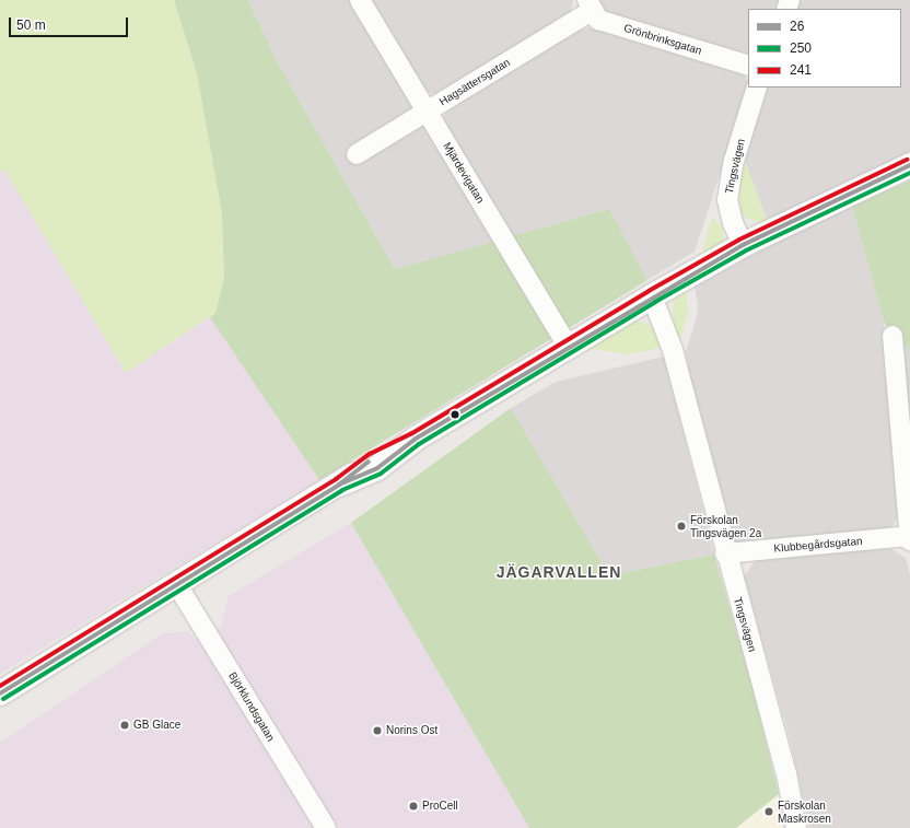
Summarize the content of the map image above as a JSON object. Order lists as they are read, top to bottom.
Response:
{
  "streets": {
    "street": [
      "Grönbrinksgatan",
      "Hagsättersgatan",
      "Tingsvägen",
      "Mjärdevigatan",
      "Klubbegårdsgatan",
      "Björklundsgatan"
    ]
  },
  "crossings": [
    ["Grönbrinksgatan", "Hagsättersgatan"],
    ["Hagsättersgatan", "Mjärdevigatan"],
    ["Tingsvägen", "Klubbegårdsgatan"]
  ],
  "districts": ["JÄGARVALLEN"],
  "places": [
    "Förskolan Tingsvägen 2a",
    "GB Glace",
    "Norins Ost",
    "ProCell",
    "Förskolan Maskrosen"
  ],
  "lines": ["transit line 241", "transit line 26", "transit line 250"],
  "legend": ["26", "250", "241"],
  "scale_bar": "50 m"
}
